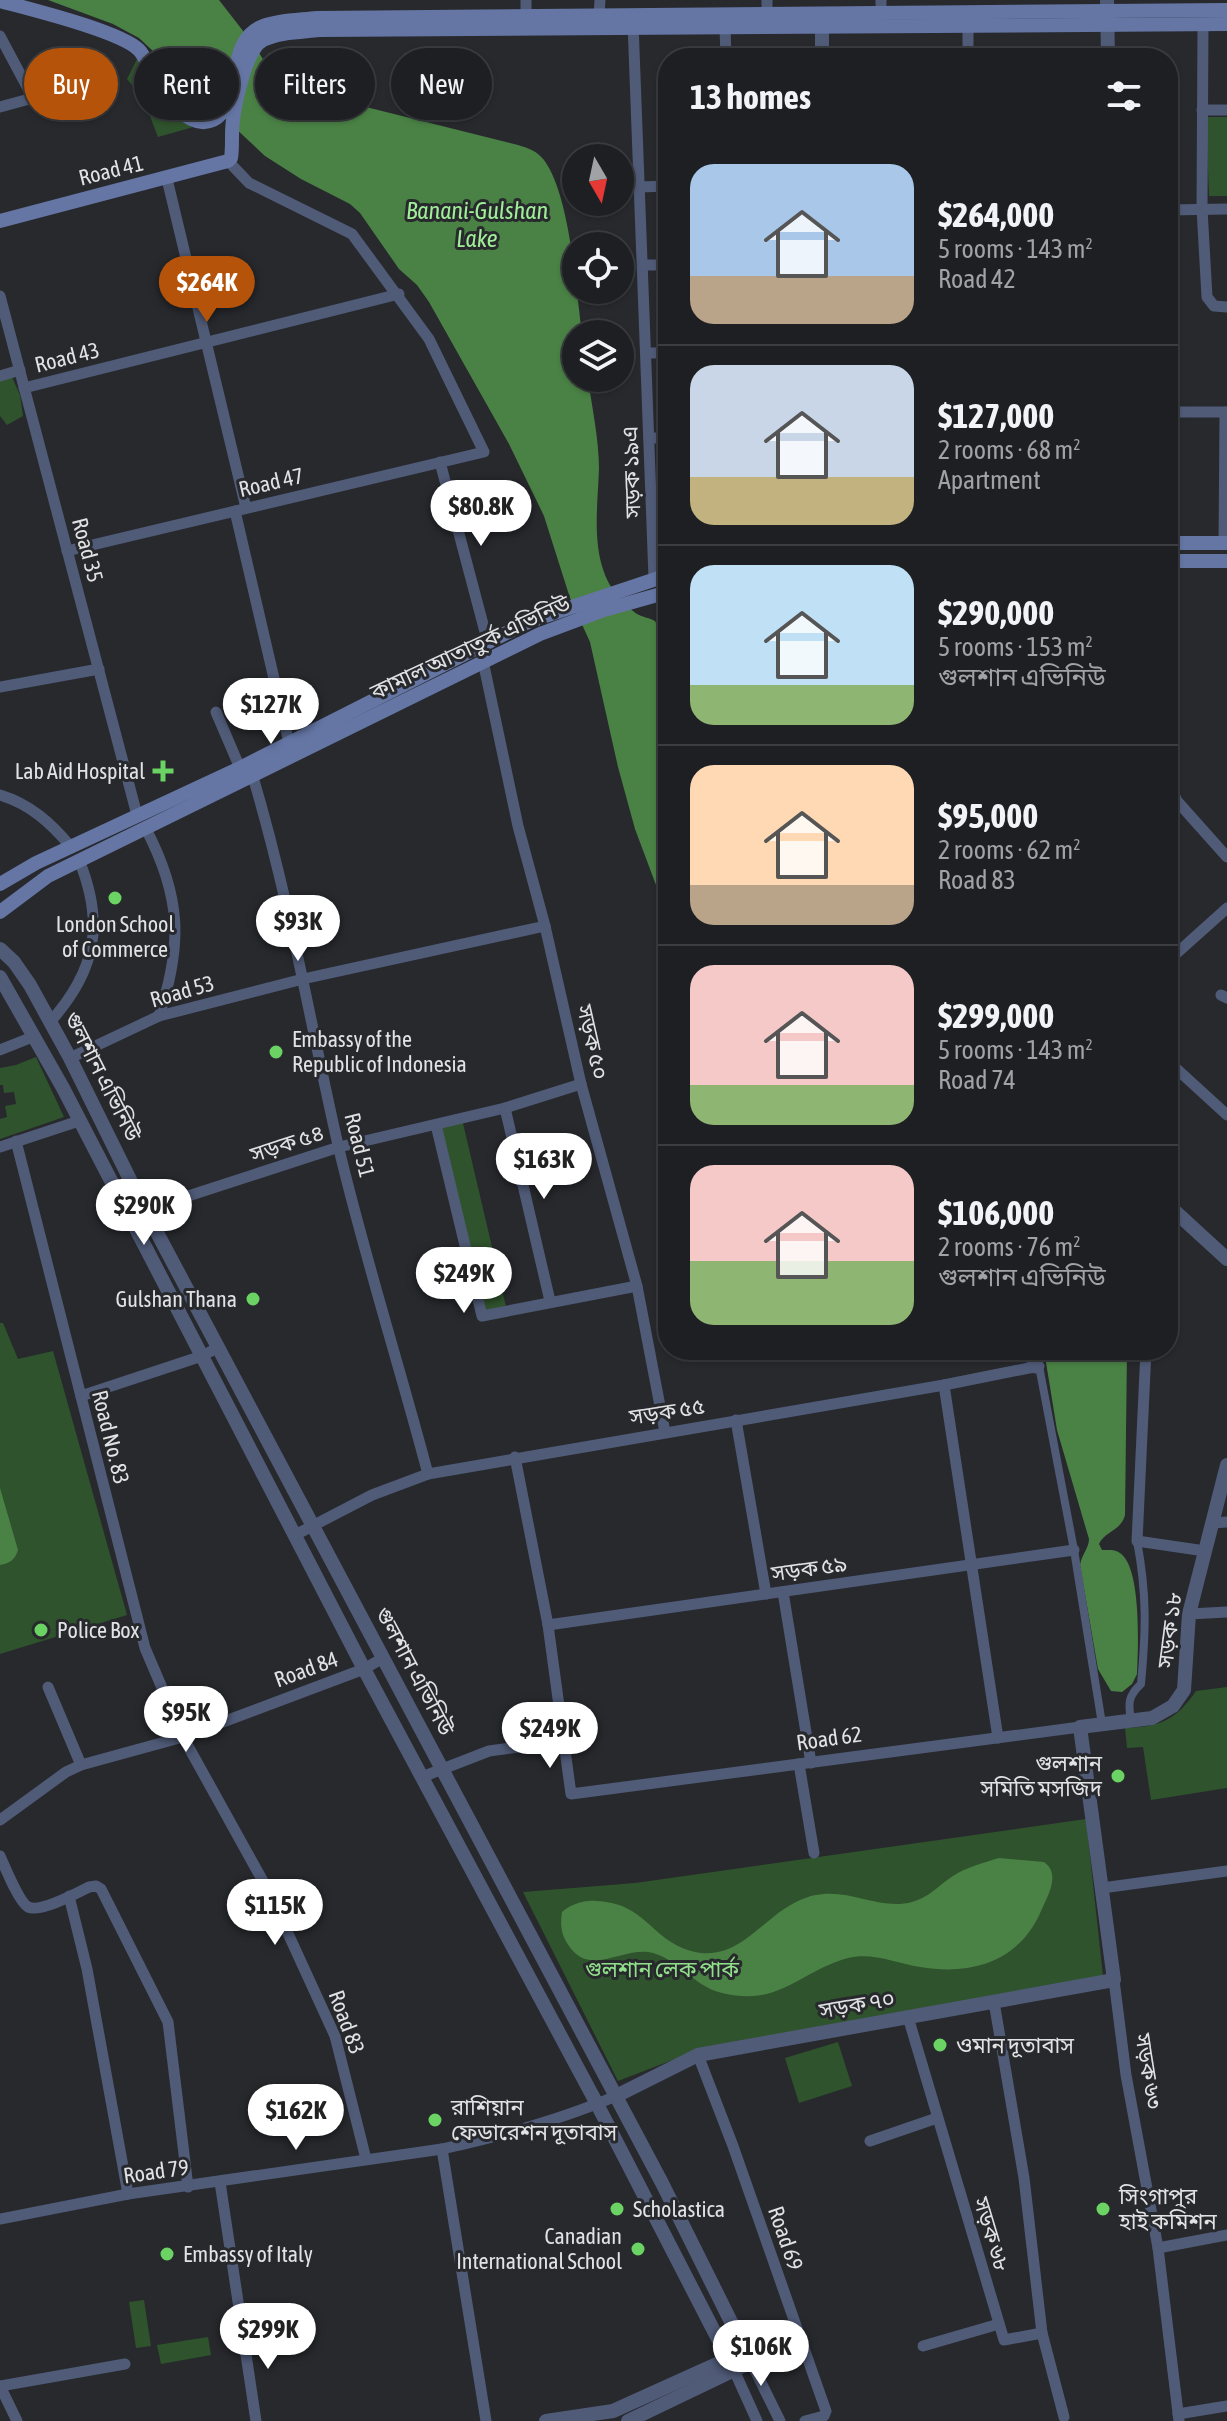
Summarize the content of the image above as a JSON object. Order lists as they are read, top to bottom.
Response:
{
  "streets": {
    "main road": ["Road 41", "কামাল আতাতুর্ক এভিনিউ"],
    "street": [
      "Road 43",
      "সড়ক ১৯এ",
      "Road 47",
      "Road 35",
      "Road 53",
      "সড়ক ৫০",
      "গুলশান এভিনিউ",
      "সড়ক ৫৪",
      "Road 51",
      "সড়ক ৫৫",
      "Road No. 83",
      "সড়ক ৫৯",
      "সড়ক ১৮",
      "Road 84",
      "Road 62",
      "সড়ক ৭০",
      "Road 83",
      "সড়ক ৬৩",
      "Road 79",
      "সড়ক ৬৮",
      "Road 69"
    ]
  },
  "crossings": [
    ["Road 43", "Road 47"],
    ["Road 43", "Road 35"],
    ["Road 47", "Road 35"],
    ["Road 47", "সড়ক ৫০"],
    ["Road 35", "কামাল আতাতুর্ক এভিনিউ"],
    ["কামাল আতাতুর্ক এভিনিউ", "সড়ক ৫০"],
    ["কামাল আতাতুর্ক এভিনিউ", "Road 51"],
    ["Road 53", "সড়ক ৫০"],
    ["Road 53", "গুলশান এভিনিউ"],
    ["Road 53", "Road 51"],
    ["সড়ক ৫০", "সড়ক ৫৪"],
    ["সড়ক ৫০", "সড়ক ৫৫"],
    ["গুলশান এভিনিউ", "সড়ক ৫৪"],
    ["গুলশান এভিনিউ", "সড়ক ৫৫"],
    ["গুলশান এভিনিউ", "Road 84"],
    ["গুলশান এভিনিউ", "সড়ক ৭০"],
    ["গুলশান এভিনিউ", "Road 79"],
    ["সড়ক ৫৪", "Road 51"],
    ["Road 51", "সড়ক ৫৫"],
    ["Road No. 83", "Road 84"],
    ["Road No. 83", "Road 83"],
    ["সড়ক ১৮", "Road 62"],
    ["সড়ক ১৮", "সড়ক ৬৩"],
    ["Road 84", "Road 83"],
    ["Road 62", "সড়ক ৬৩"],
    ["সড়ক ৭০", "সড়ক ৬৩"],
    ["সড়ক ৭০", "Road 79"],
    ["সড়ক ৭০", "সড়ক ৬৮"],
    ["সড়ক ৭০", "Road 69"],
    ["Road 83", "Road 79"]
  ],
  "water": ["Banani-Gulshan Lake"],
  "parks": ["গুলশান লেক পার্ক"],
  "places": {
    "health": ["Lab Aid Hospital"],
    "other": [
      "London School of Commerce",
      "Embassy of the Republic of Indonesia",
      "Gulshan Thana",
      "Police Box",
      "গুলশান সমিতি মসজিদ",
      "ওমান দূতাবাস",
      "রাশিয়ান ফেডারেশন দূতাবাস",
      "Scholastica",
      "সিংগাপুর হাই কমিশন",
      "Canadian International School",
      "Embassy of Italy"
    ]
  },
  "north": "bottom",
  "page": {
    "chip": [
      "Buy",
      "Rent",
      "Filters",
      "New"
    ],
    "heading": "13 homes",
    "list": [
      {
        "name": "$264,000",
        "note": "5 rooms · 143 m² · Road 42"
      },
      {
        "name": "$127,000",
        "note": "2 rooms · 68 m² · Apartment"
      },
      {
        "name": "$290,000",
        "note": "5 rooms · 153 m² · গুলশান এভিনিউ"
      },
      {
        "name": "$95,000",
        "note": "2 rooms · 62 m² · Road 83"
      },
      {
        "name": "$299,000",
        "note": "5 rooms · 143 m² · Road 74"
      },
      {
        "name": "$106,000",
        "note": "2 rooms · 76 m² · গুলশান এভিনিউ"
      }
    ],
    "price": [
      "$264K",
      "$80.8K",
      "$127K",
      "$93K",
      "$163K",
      "$290K",
      "$249K",
      "$95K",
      "$249K",
      "$115K",
      "$162K",
      "$299K",
      "$106K"
    ]
  }
}
